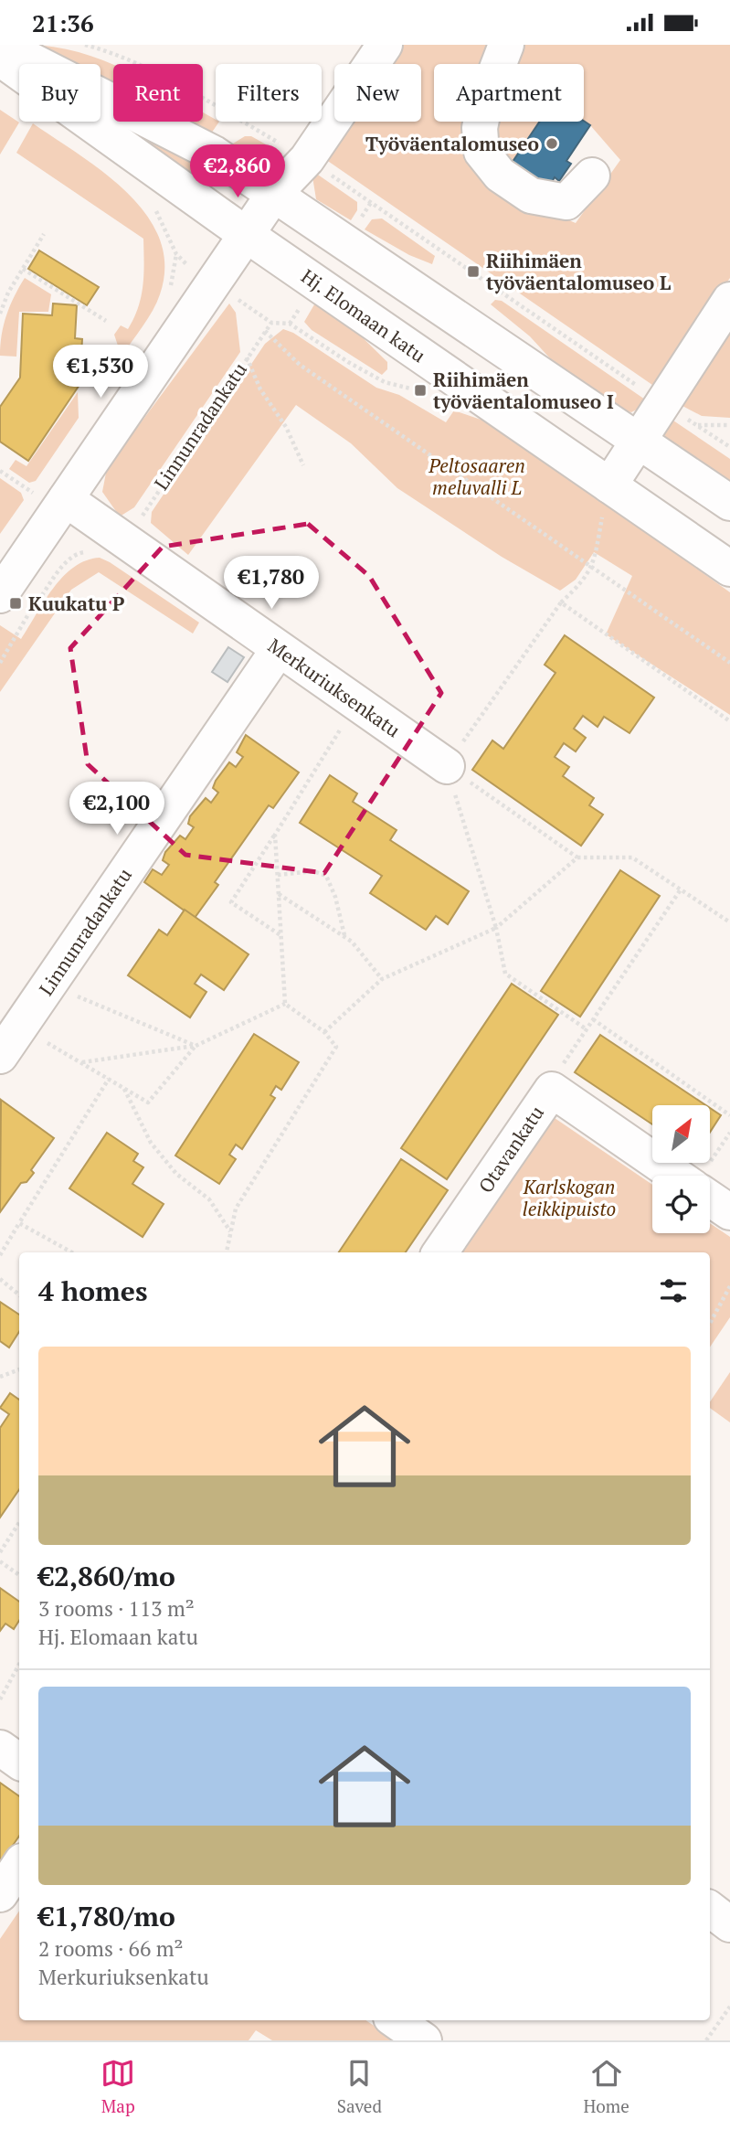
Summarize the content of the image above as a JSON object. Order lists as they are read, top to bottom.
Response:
{
  "streets": {
    "street": [
      "Hj. Elomaan katu",
      "Linnunradankatu",
      "Merkuriuksenkatu",
      "Otavankatu"
    ]
  },
  "crossings": [
    ["Linnunradankatu", "Merkuriuksenkatu"]
  ],
  "parks": ["Peltosaaren meluvalli L", "Karlskogan leikkipuisto"],
  "places": {
    "other": ["Työväentalomuseo"],
    "transit": ["Riihimäen työväentalomuseo L", "Riihimäen työväentalomuseo I", "Kuukatu P"]
  },
  "north": "top right",
  "page": {
    "status": "21:36",
    "chip": [
      "Buy",
      "Rent",
      "Filters",
      "New",
      "Apartment"
    ],
    "price": [
      "€2,860",
      "€1,530",
      "€1,780",
      "€2,100"
    ],
    "heading": "4 homes",
    "list": [
      {
        "name": "€2,860/mo",
        "note": "3 rooms · 113 m² · Hj. Elomaan katu"
      },
      {
        "name": "€1,780/mo",
        "note": "2 rooms · 66 m² · Merkuriuksenkatu"
      }
    ],
    "tabs": ["Map", "Saved", "Home"]
  }
}
